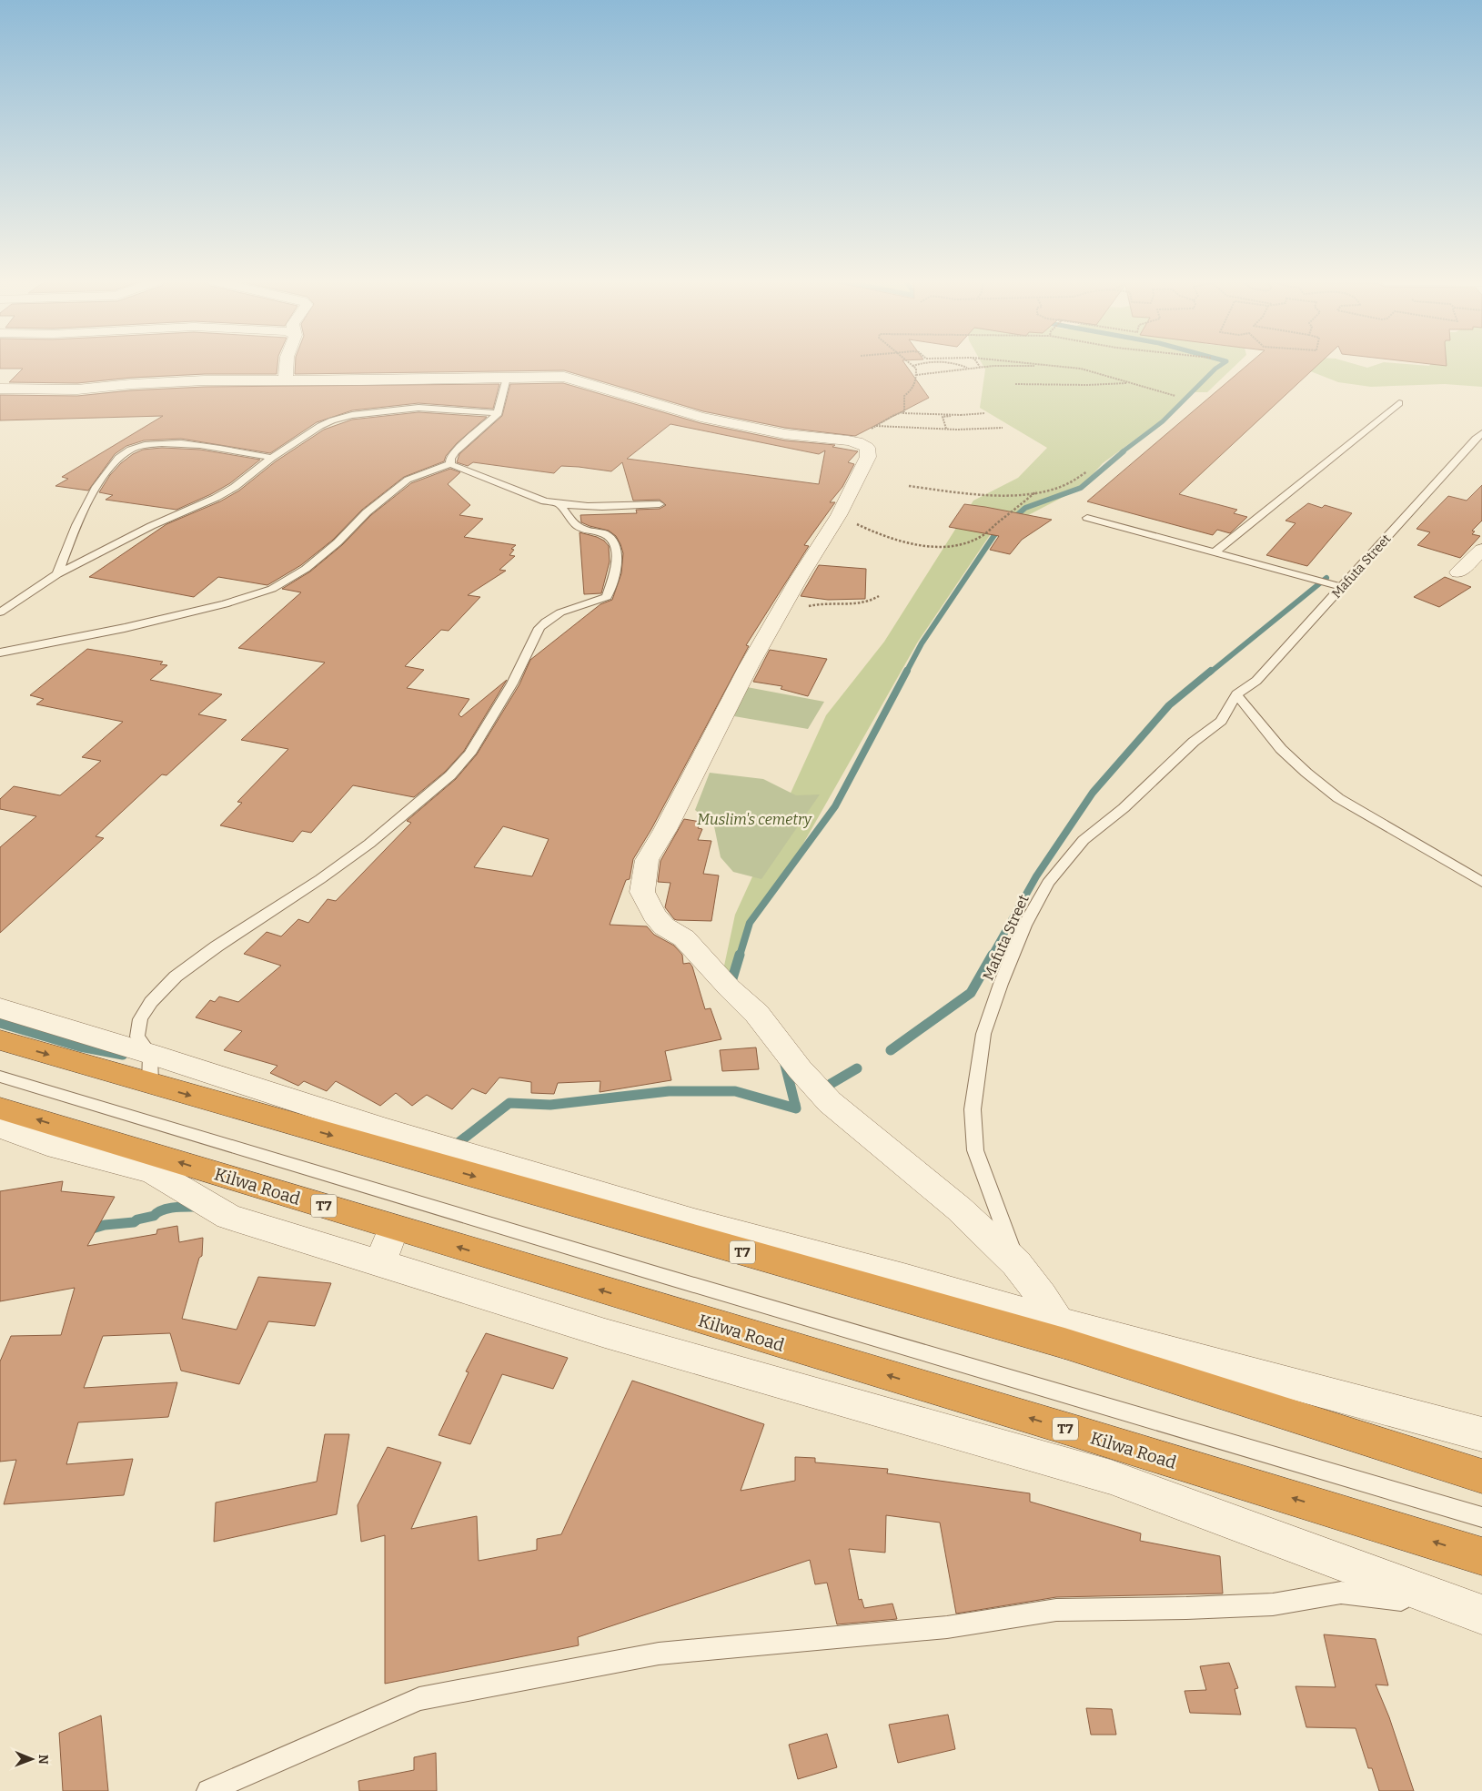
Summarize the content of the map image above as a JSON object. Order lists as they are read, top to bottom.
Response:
{
  "streets": {
    "highway": ["Kilwa Road", "T7"],
    "lane": ["Mafuta Street"]
  },
  "parks": ["Muslim's cemetry"],
  "north": "right"
}
